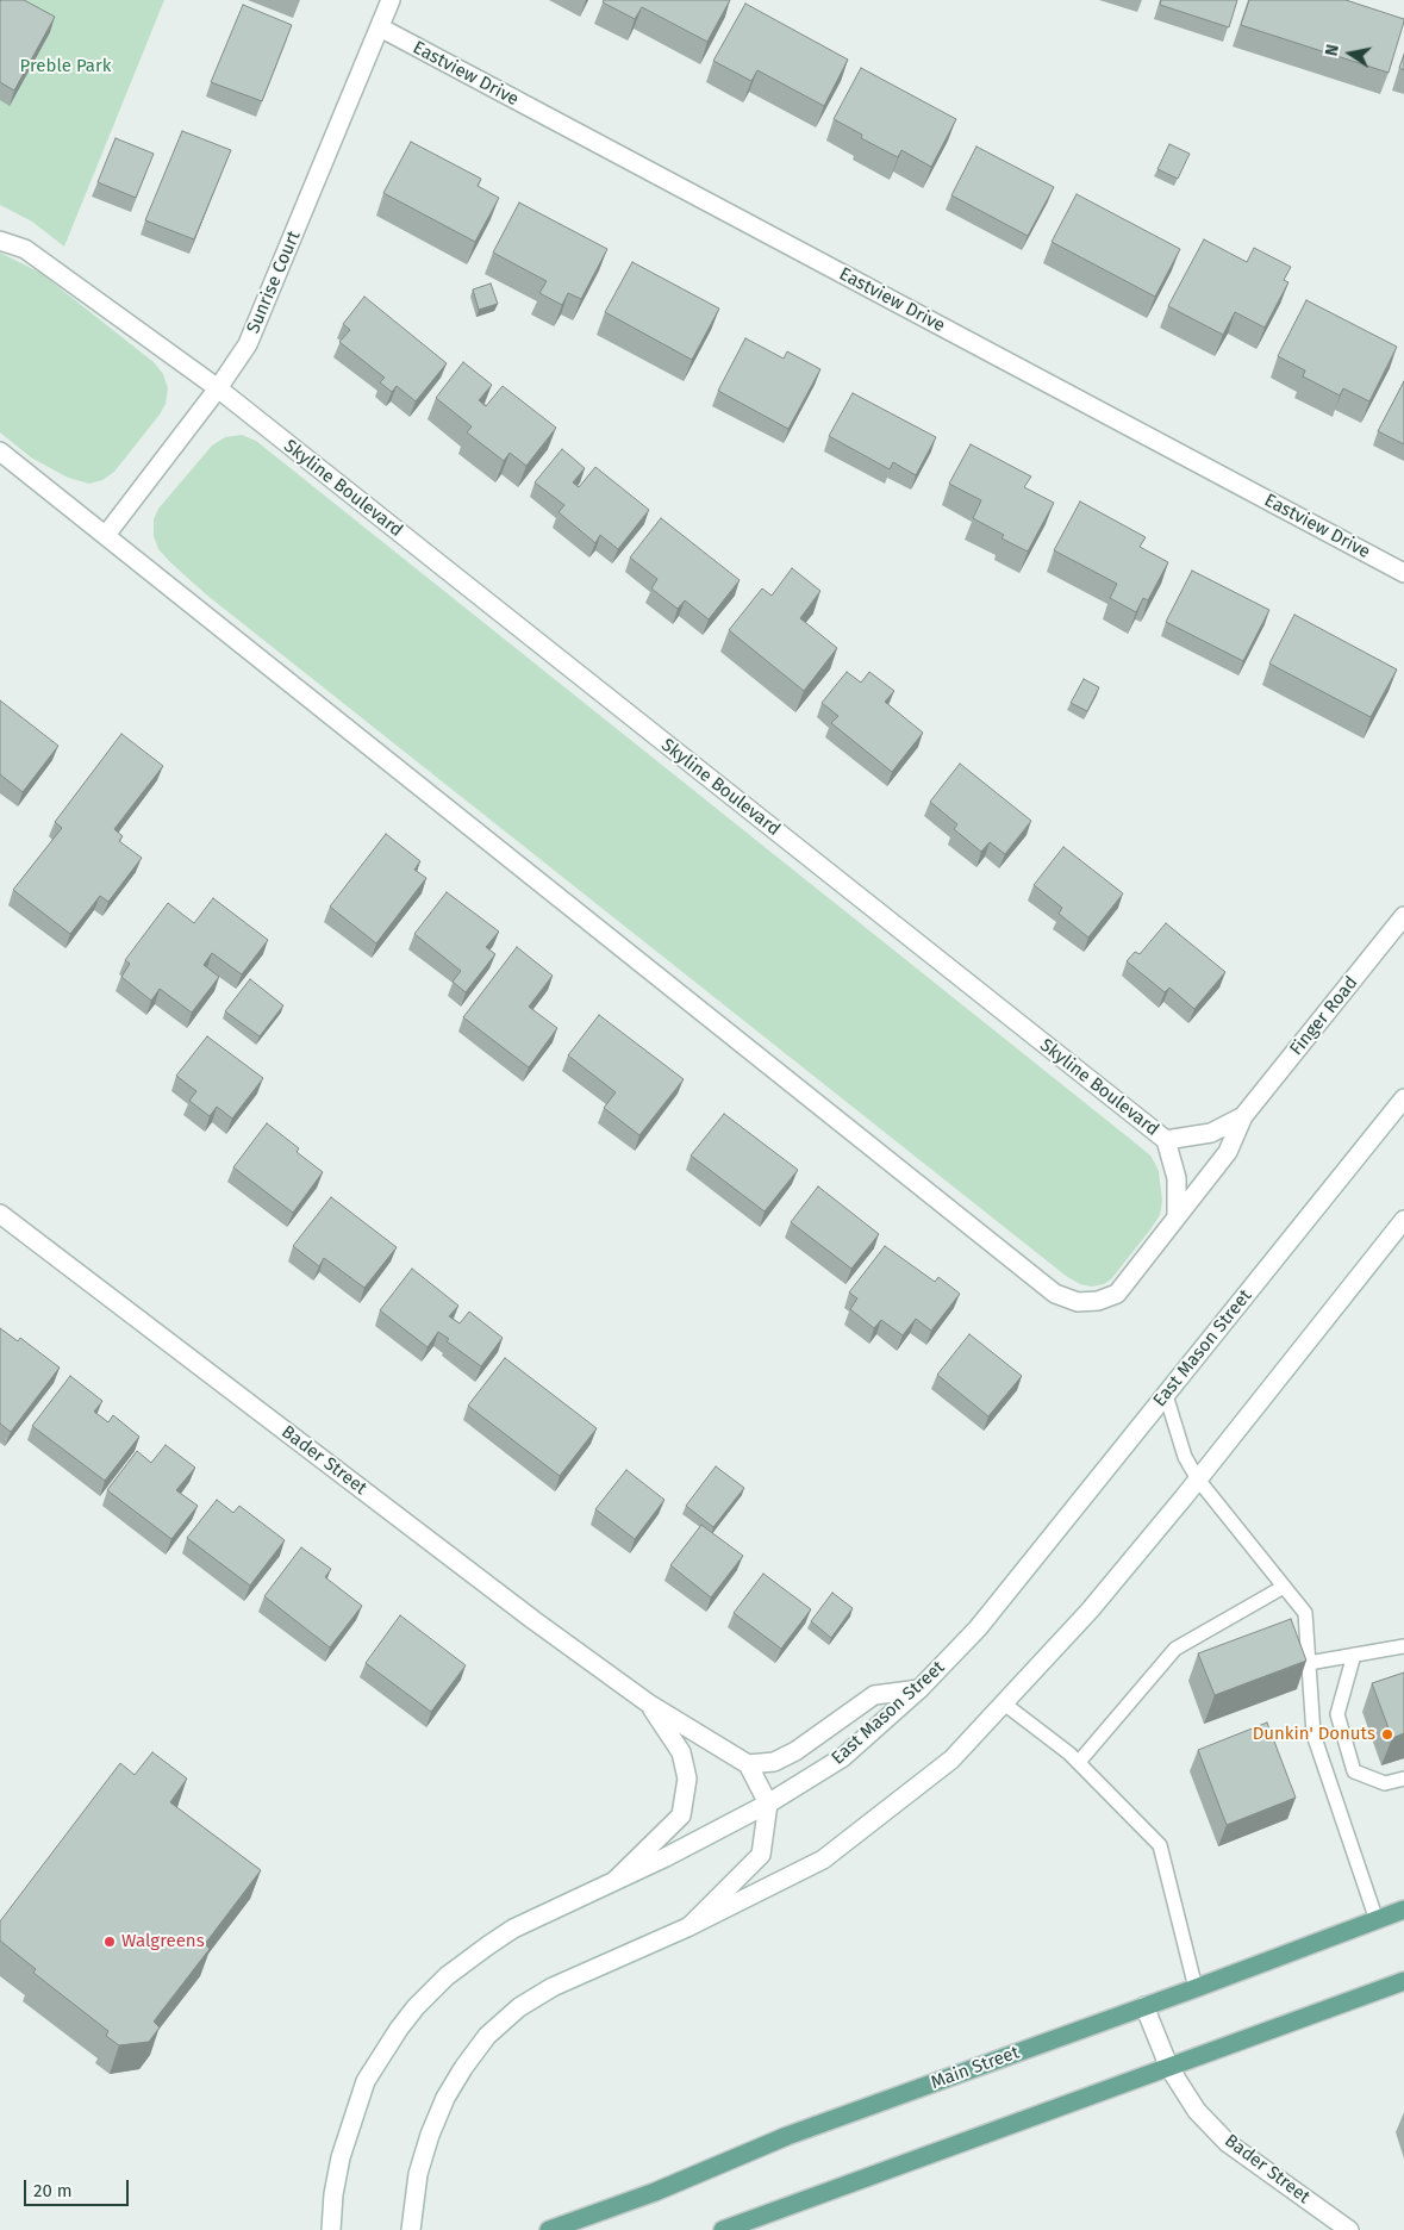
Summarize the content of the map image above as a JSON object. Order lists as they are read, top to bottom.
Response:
{
  "streets": {
    "main road": ["Main Street"],
    "street": [
      "Eastview Drive",
      "Sunrise Court",
      "Skyline Boulevard",
      "Finger Road",
      "East Mason Street",
      "Bader Street"
    ]
  },
  "crossings": [
    ["Eastview Drive", "Sunrise Court"],
    ["Sunrise Court", "Skyline Boulevard"],
    ["East Mason Street", "Bader Street"],
    ["Bader Street", "Main Street"]
  ],
  "parks": ["Preble Park"],
  "places": ["Dunkin' Donuts", "Walgreens"],
  "scale_bar": "20 m",
  "north": "left"
}
